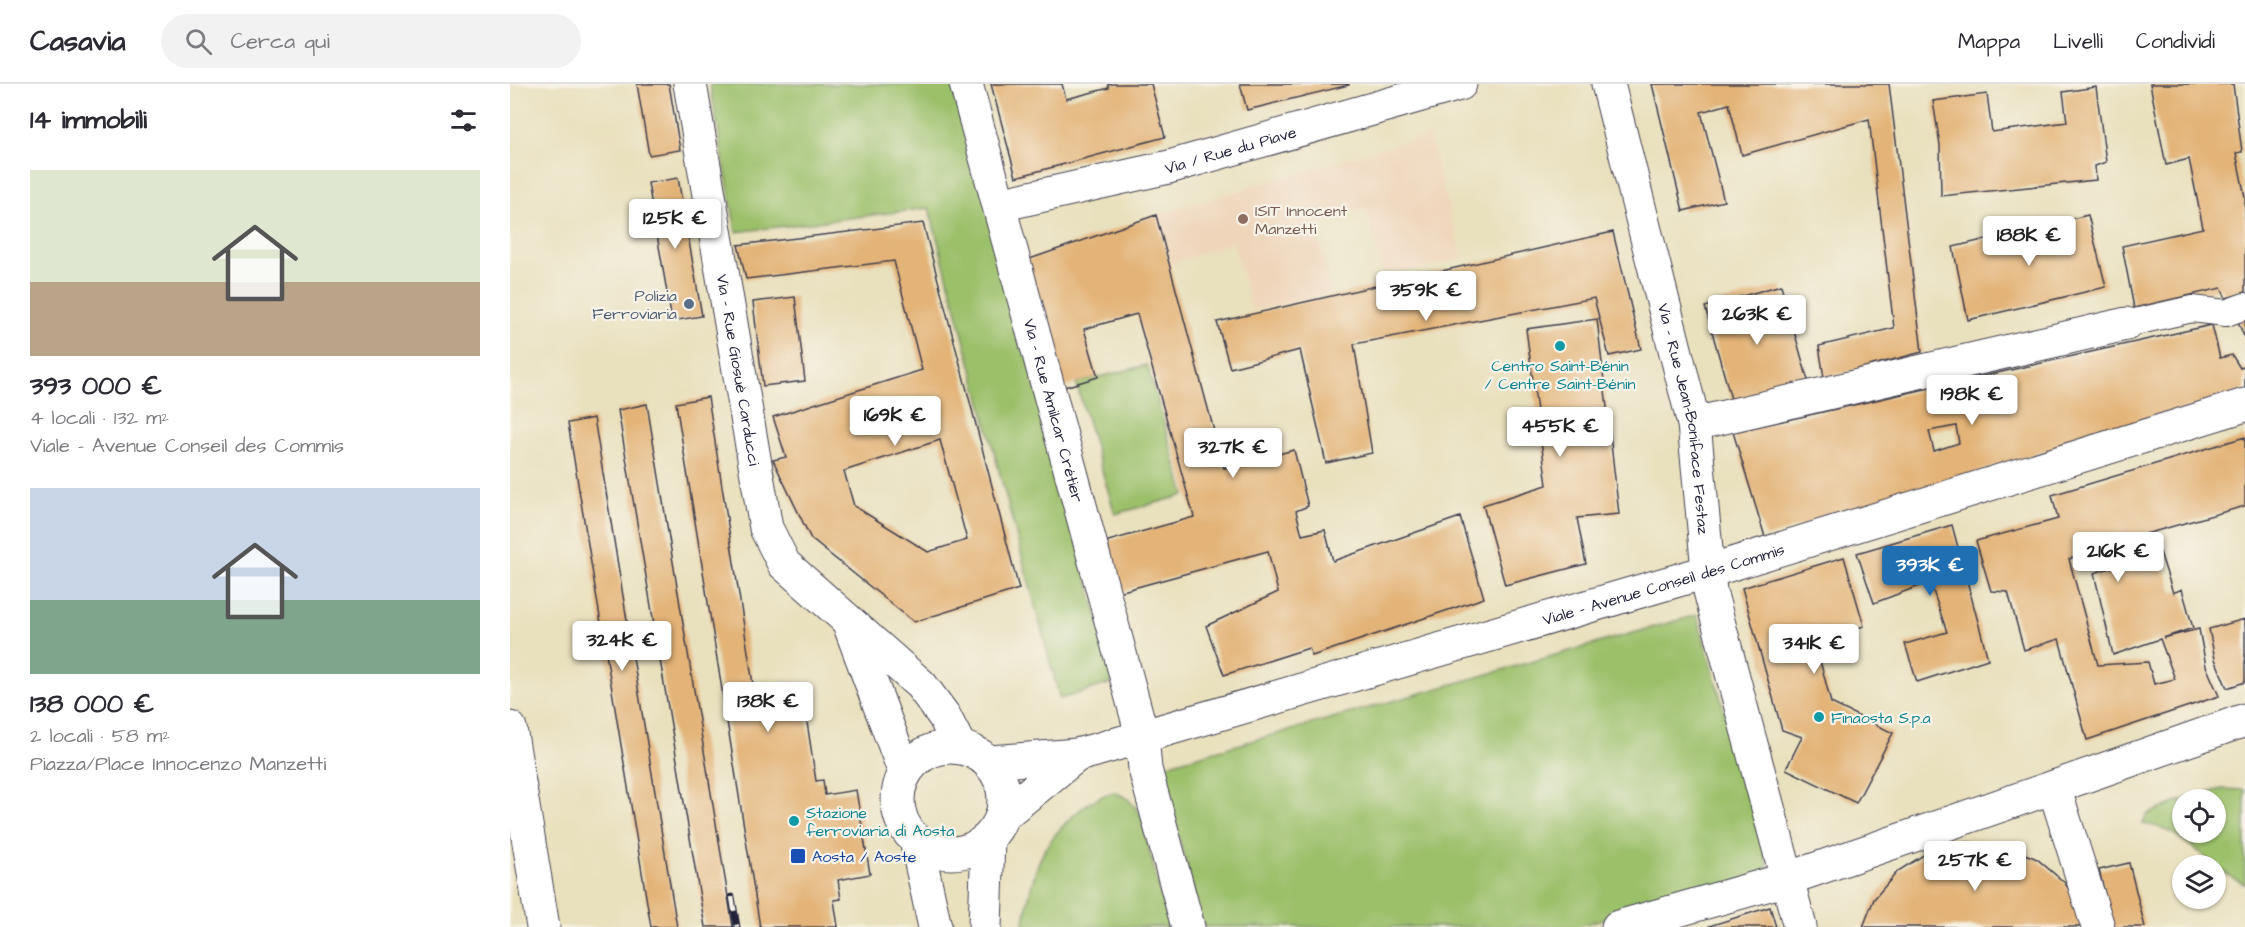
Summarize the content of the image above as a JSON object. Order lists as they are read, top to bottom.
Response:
{
  "streets": {
    "street": [
      "Via / Rue du Piave",
      "Via - Rue Giosuè Carducci",
      "Via - Rue Amilcar Crétier",
      "Via - Rue Jean-Boniface Festaz",
      "Viale - Avenue Conseil des Commis"
    ]
  },
  "crossings": [
    ["Via / Rue du Piave", "Via - Rue Amilcar Crétier"],
    ["Via - Rue Amilcar Crétier", "Viale - Avenue Conseil des Commis"],
    ["Via - Rue Jean-Boniface Festaz", "Viale - Avenue Conseil des Commis"]
  ],
  "places": {
    "other": [
      "ISIT Innocent Manzetti",
      "Polizia Ferroviaria",
      "Centro Saint-Bénin / Centre Saint-Bénin",
      "Finaosta S.p.a",
      "Stazione ferroviaria di Aosta"
    ],
    "transit": ["Aosta / Aoste"]
  },
  "page": {
    "header": "Casavia",
    "search": "Cerca qui",
    "nav": ["Mappa", "Livelli", "Condividi"],
    "heading": "14 immobili",
    "list": [
      {
        "name": "393 000 €",
        "note": "4 locali · 132 m² · Viale - Avenue Conseil des Commis"
      },
      {
        "name": "138 000 €",
        "note": "2 locali · 58 m² · Piazza/Place Innocenzo Manzetti"
      }
    ],
    "price": [
      "125K €",
      "188K €",
      "359K €",
      "263K €",
      "198K €",
      "169K €",
      "455K €",
      "327K €",
      "216K €",
      "393K €",
      "324K €",
      "341K €",
      "138K €",
      "257K €"
    ]
  }
}
